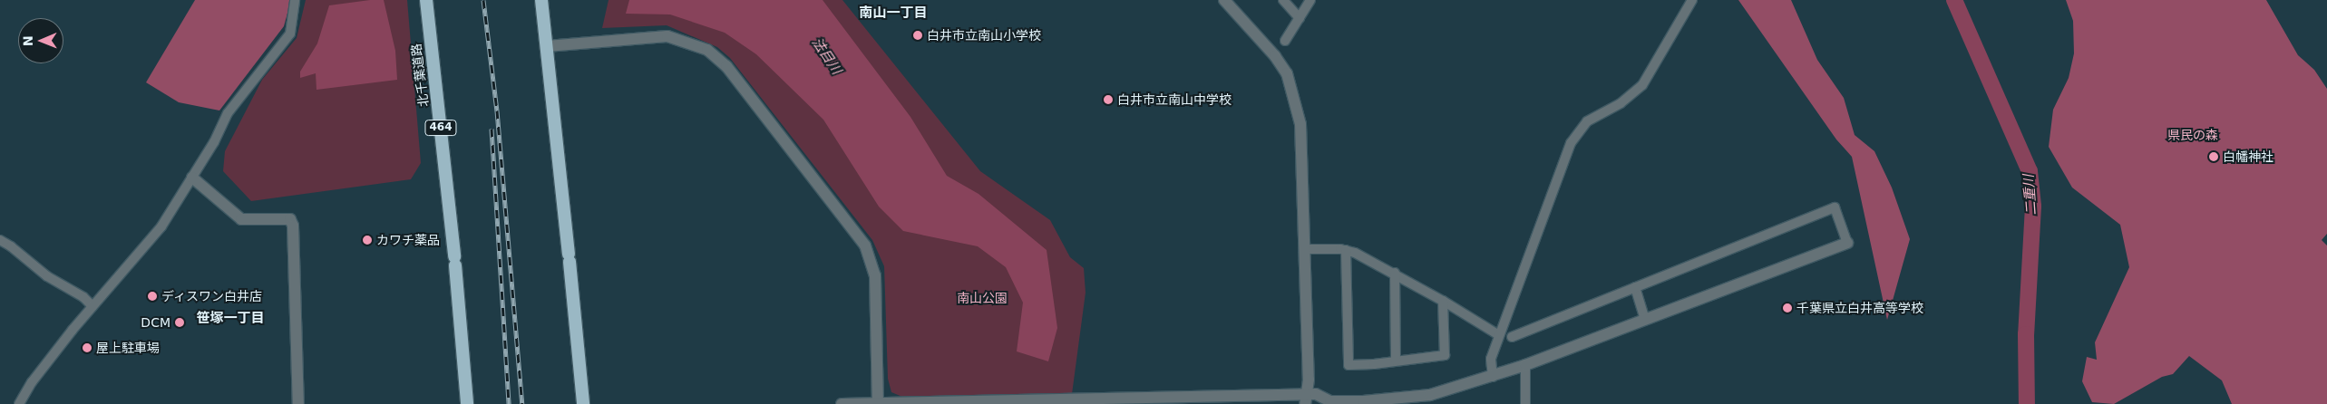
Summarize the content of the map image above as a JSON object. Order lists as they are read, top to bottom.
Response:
{
  "streets": {
    "highway": ["北千葉道路", "464"]
  },
  "districts": ["南山一丁目", "笹塚一丁目"],
  "water": ["法目川", "二重川"],
  "parks": ["県民の森", "南山公園"],
  "places": [
    "白井市立南山小学校",
    "白井市立南山中学校",
    "白幡神社",
    "カワチ薬品",
    "ディスワン白井店",
    "千葉県立白井高等学校",
    "DCM",
    "屋上駐車場"
  ],
  "north": "left"
}
